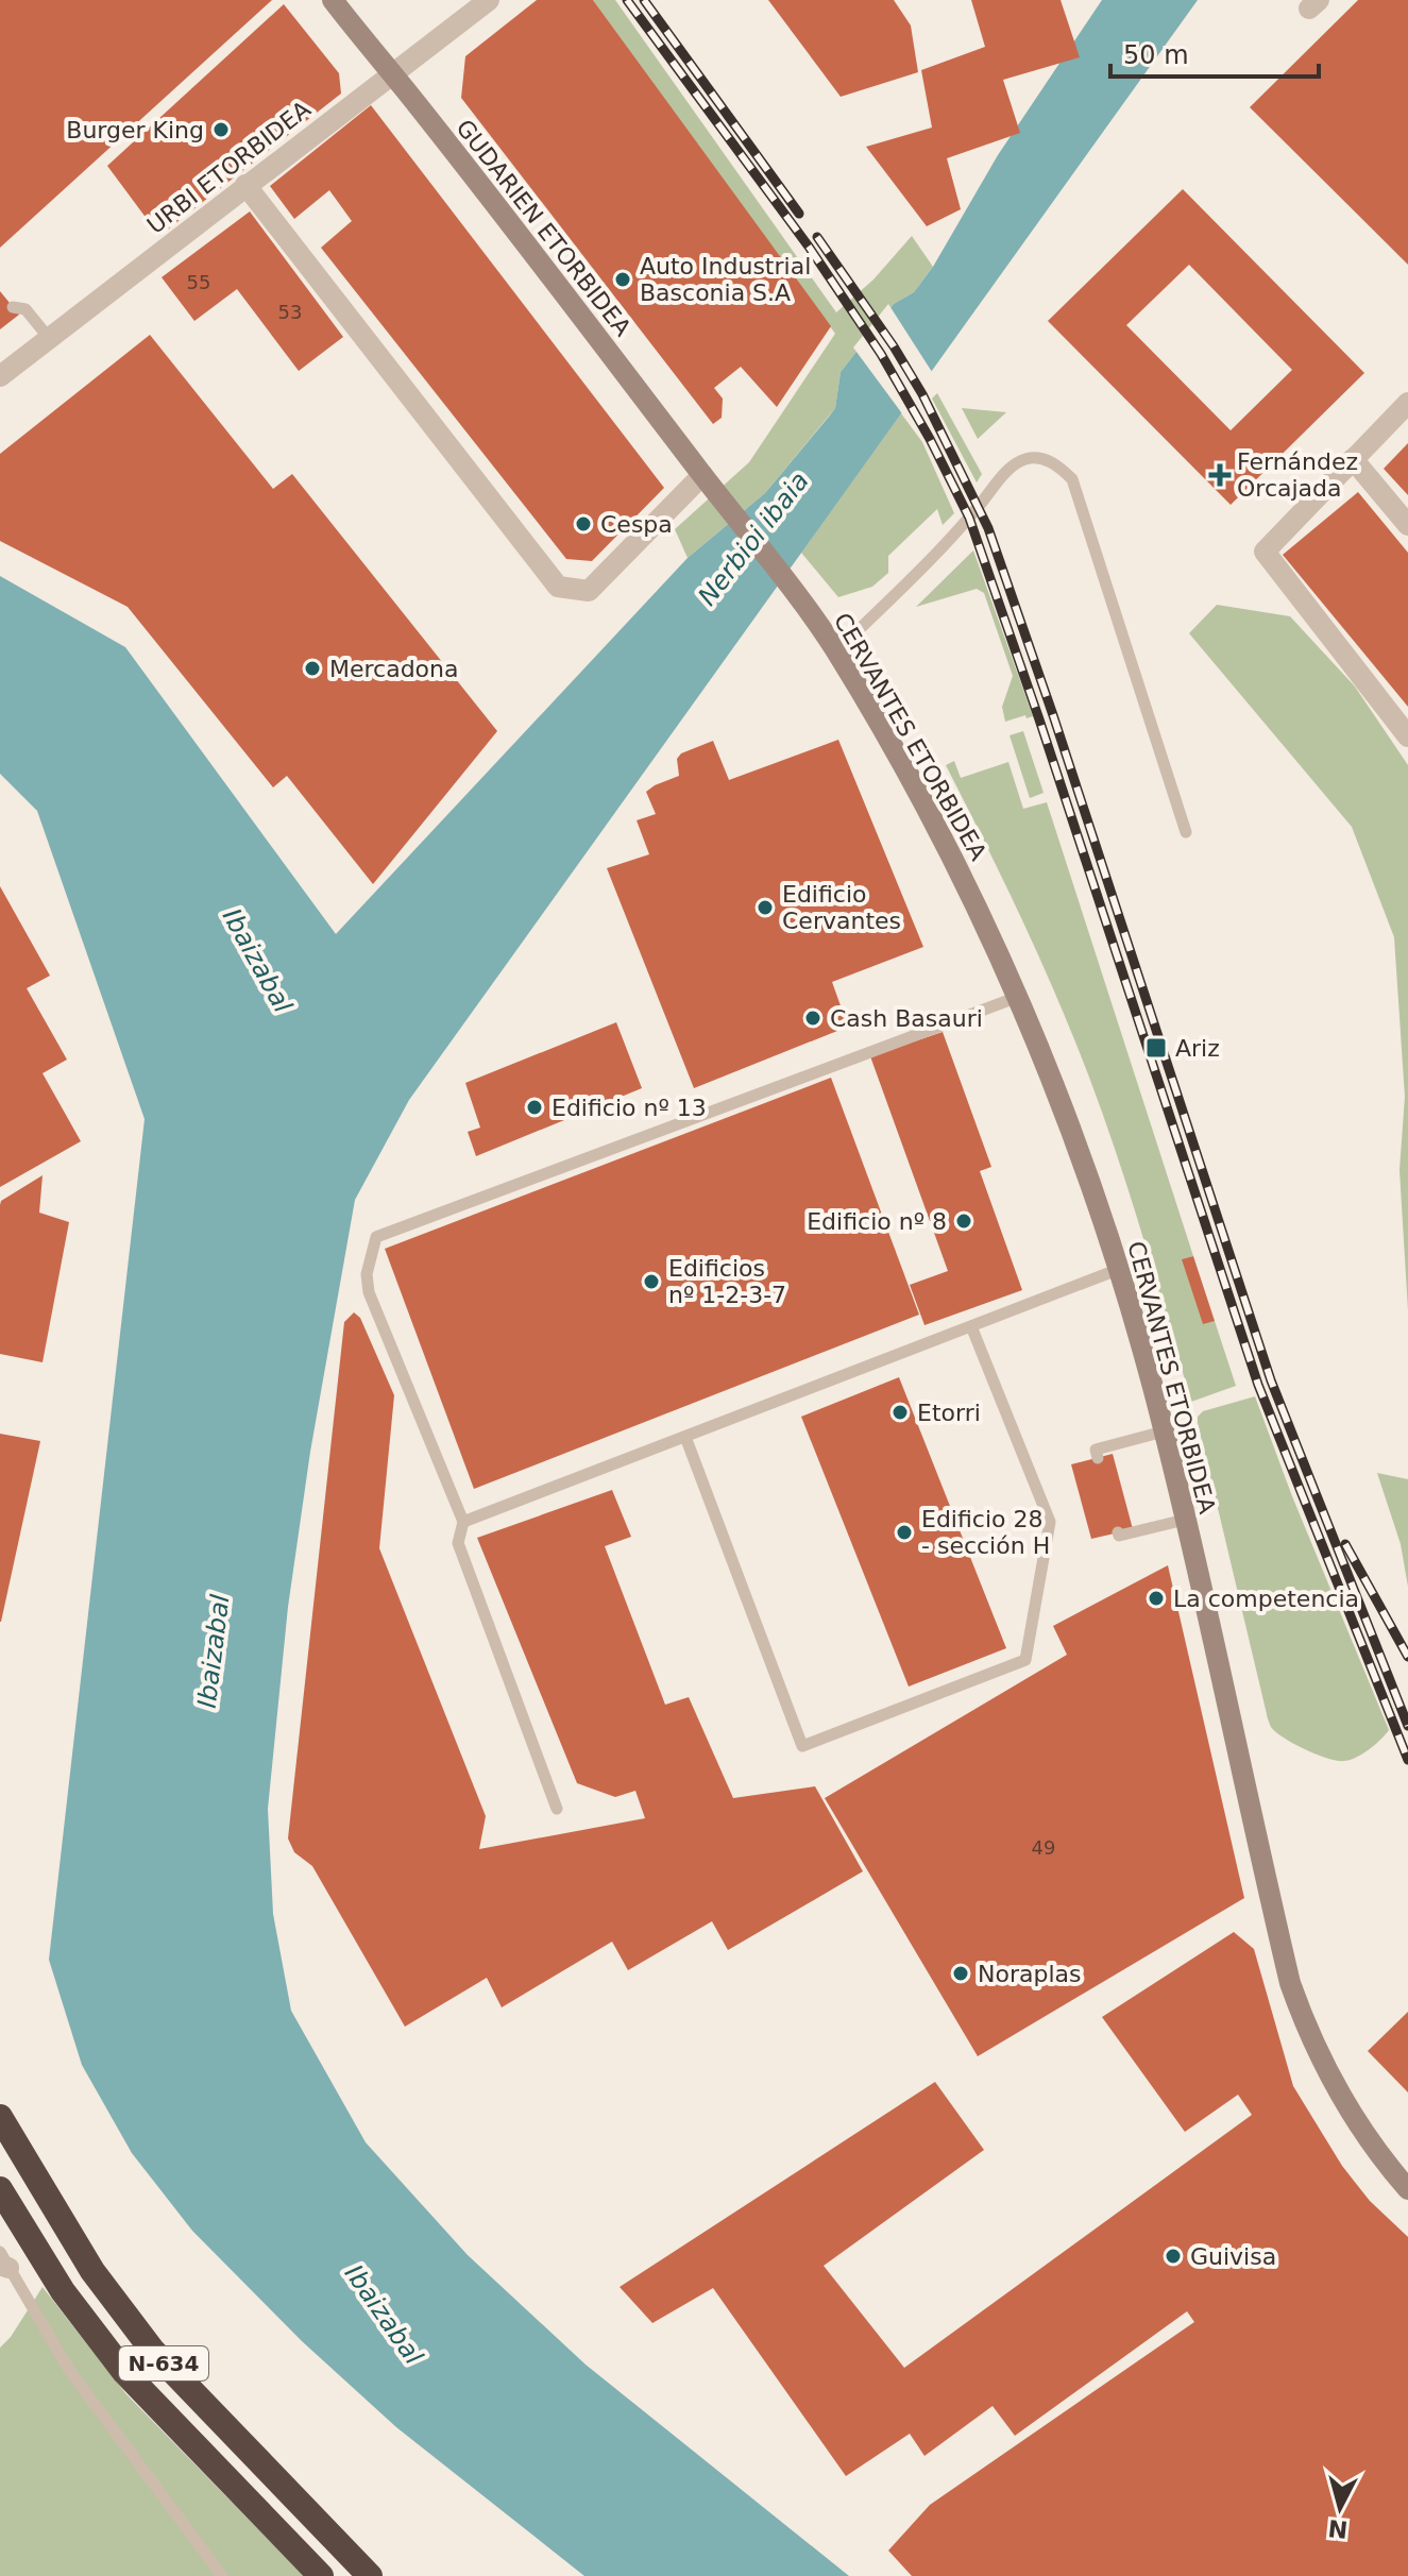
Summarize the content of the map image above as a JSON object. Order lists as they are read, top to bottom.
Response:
{
  "streets": {
    "highway": ["N-634"],
    "street": ["URBI ETORBIDEA", "GUDARIEN ETORBIDEA", "CERVANTES ETORBIDEA"]
  },
  "crossings": [
    ["URBI ETORBIDEA", "GUDARIEN ETORBIDEA"],
    ["GUDARIEN ETORBIDEA", "CERVANTES ETORBIDEA"]
  ],
  "water": ["Nerbioi ibaia", "Ibaizabal"],
  "places": {
    "other": [
      "Burger King",
      "Auto Industrial Basconia S.A",
      "Cespa",
      "Mercadona",
      "Edificio Cervantes",
      "Cash Basauri",
      "Edificio nº 13",
      "Edificio nº 8",
      "Edificios nº 1-2-3-7",
      "Etorri",
      "Edificio 28 - sección H",
      "La competencia",
      "Noraplas",
      "Guivisa"
    ],
    "health": ["Fernández Orcajada"],
    "transit": ["Ariz"]
  },
  "house_numbers": ["55", "53", "49"],
  "scale_bar": "50 m",
  "north": "bottom"
}
